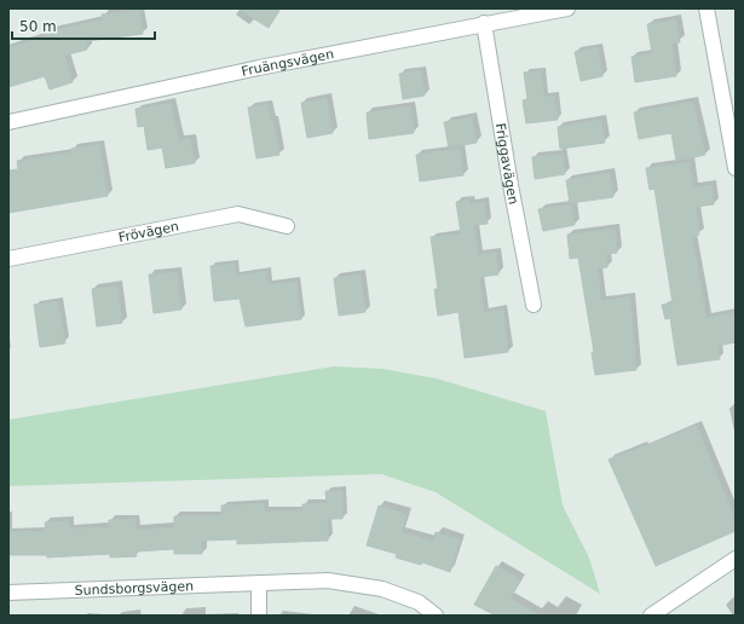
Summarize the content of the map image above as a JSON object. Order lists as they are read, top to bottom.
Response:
{
  "streets": {
    "street": [
      "Fruängsvägen",
      "Friggavägen",
      "Frövägen",
      "Sundsborgsvägen"
    ]
  },
  "crossings": [
    ["Fruängsvägen", "Friggavägen"]
  ],
  "scale_bar": "50 m"
}
